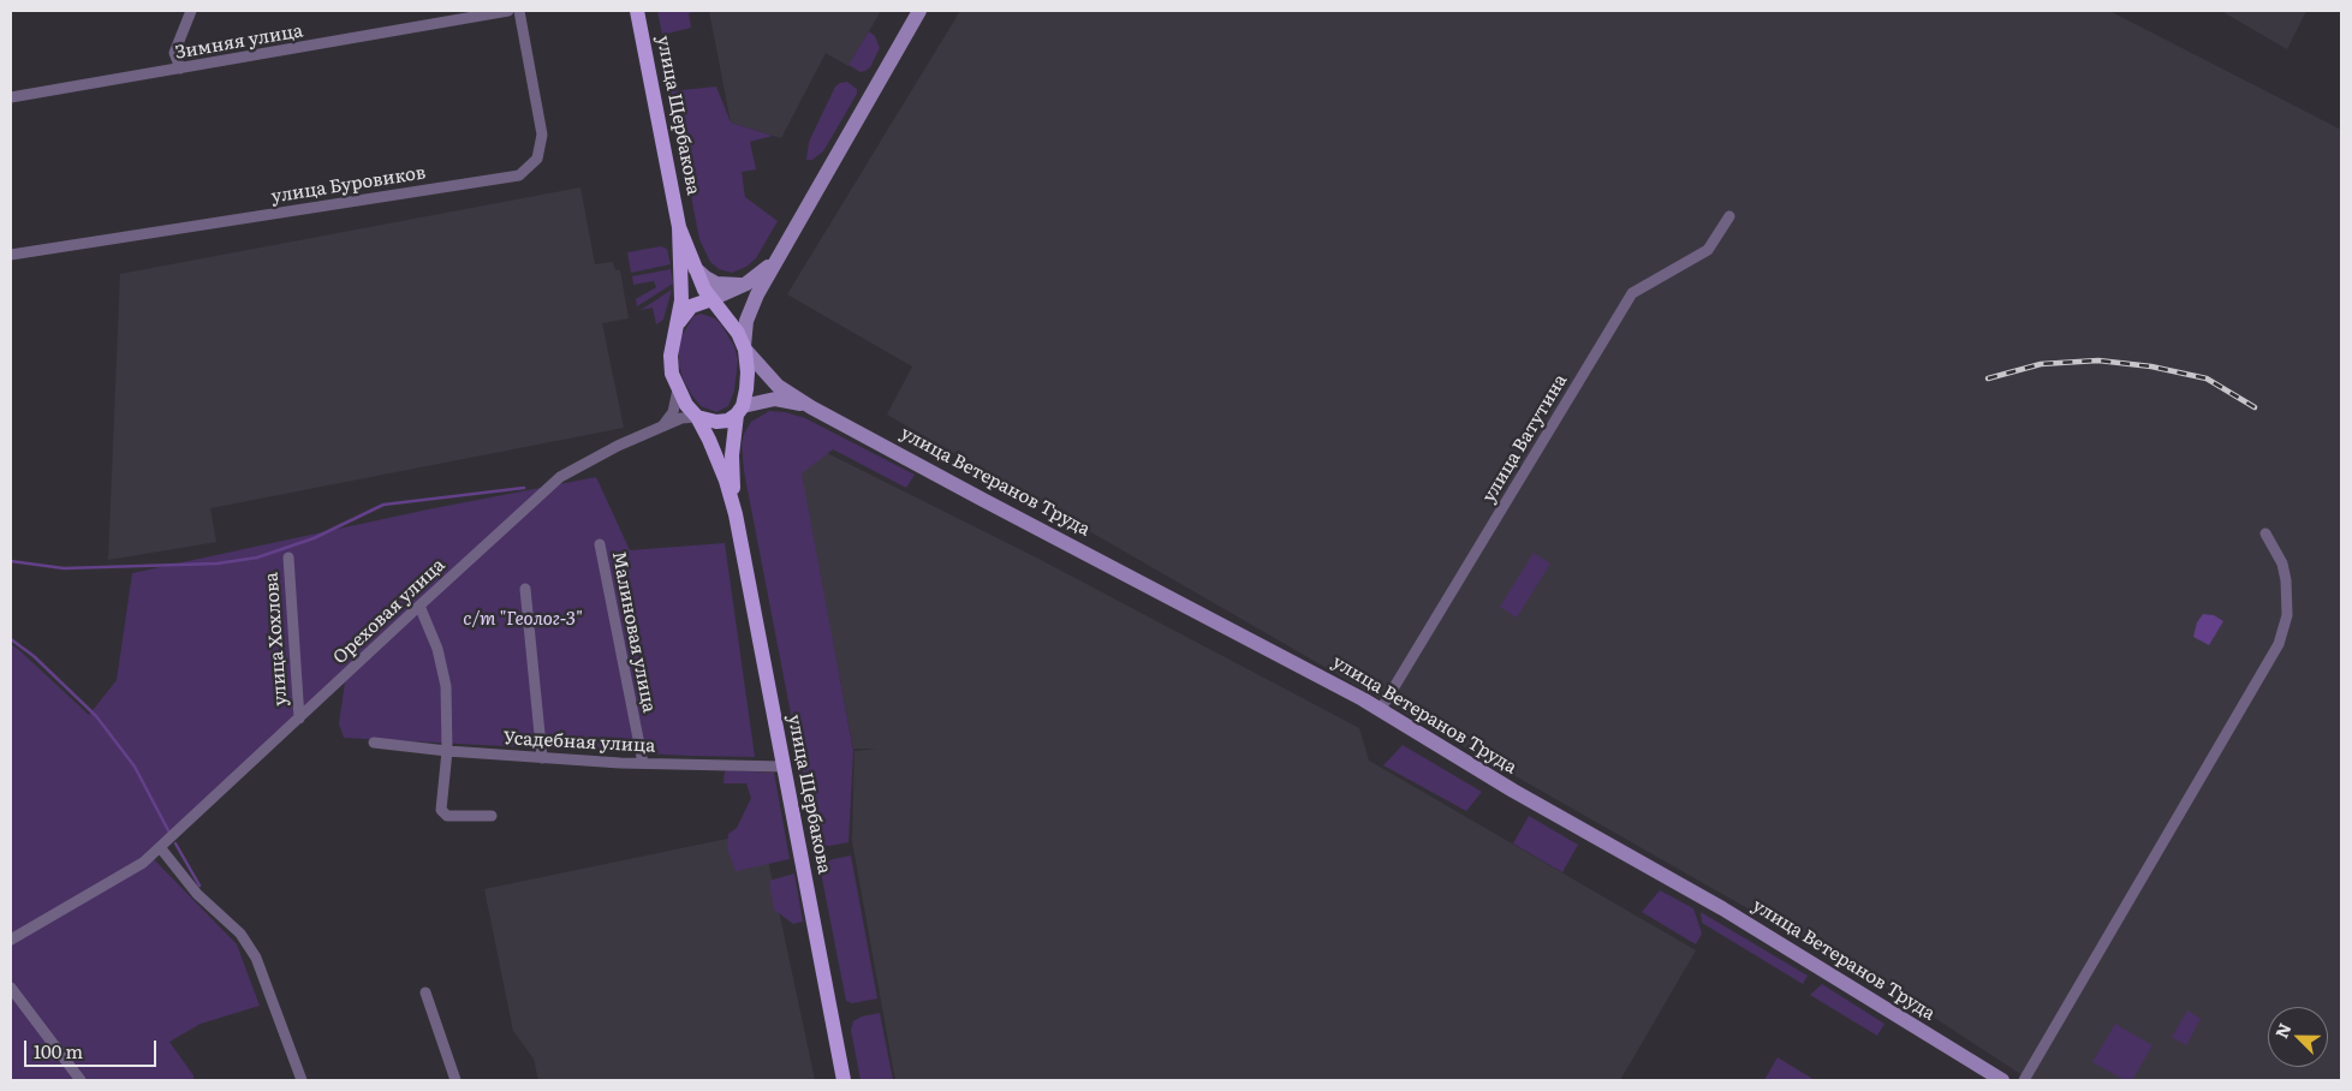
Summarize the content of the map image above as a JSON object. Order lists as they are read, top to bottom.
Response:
{
  "streets": {
    "main road": ["улица Щербакова", "улица Ветеранов Труда"],
    "street": [
      "Зимняя улица",
      "улица Буровиков",
      "улица Ватутина",
      "Ореховая улица",
      "Малиновая улица",
      "улица Хохлова",
      "Усадебная улица"
    ]
  },
  "crossings": [
    ["улица Щербакова", "Усадебная улица"],
    ["улица Ватутина", "улица Ветеранов Труда"],
    ["Ореховая улица", "улица Хохлова"],
    ["Малиновая улица", "Усадебная улица"]
  ],
  "parks": ["с/т \"Геолог-3\""],
  "scale_bar": "100 m",
  "north": "top left"
}
